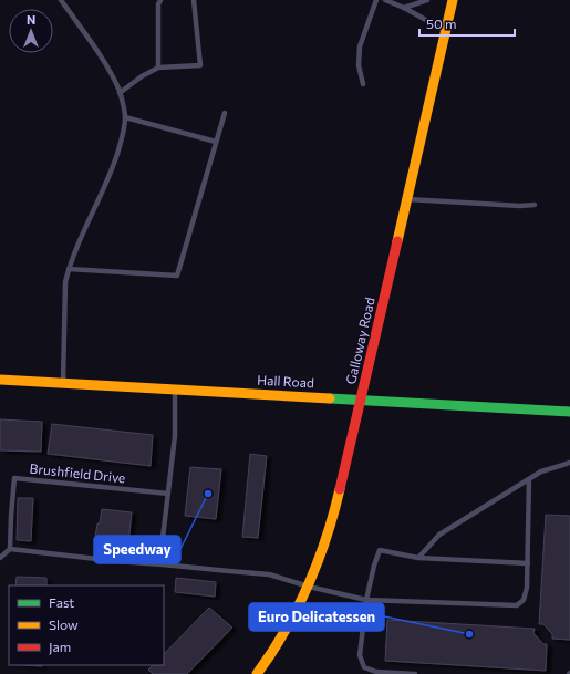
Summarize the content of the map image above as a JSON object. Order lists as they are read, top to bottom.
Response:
{
  "streets": {
    "street": ["Galloway Road", "Hall Road"],
    "lane": ["Brushfield Drive"]
  },
  "crossings": [
    ["Galloway Road", "Hall Road"]
  ],
  "places": ["Speedway", "Euro Delicatessen"],
  "legend": ["Fast", "Slow", "Jam"],
  "scale_bar": "50 m",
  "north": "top"
}
